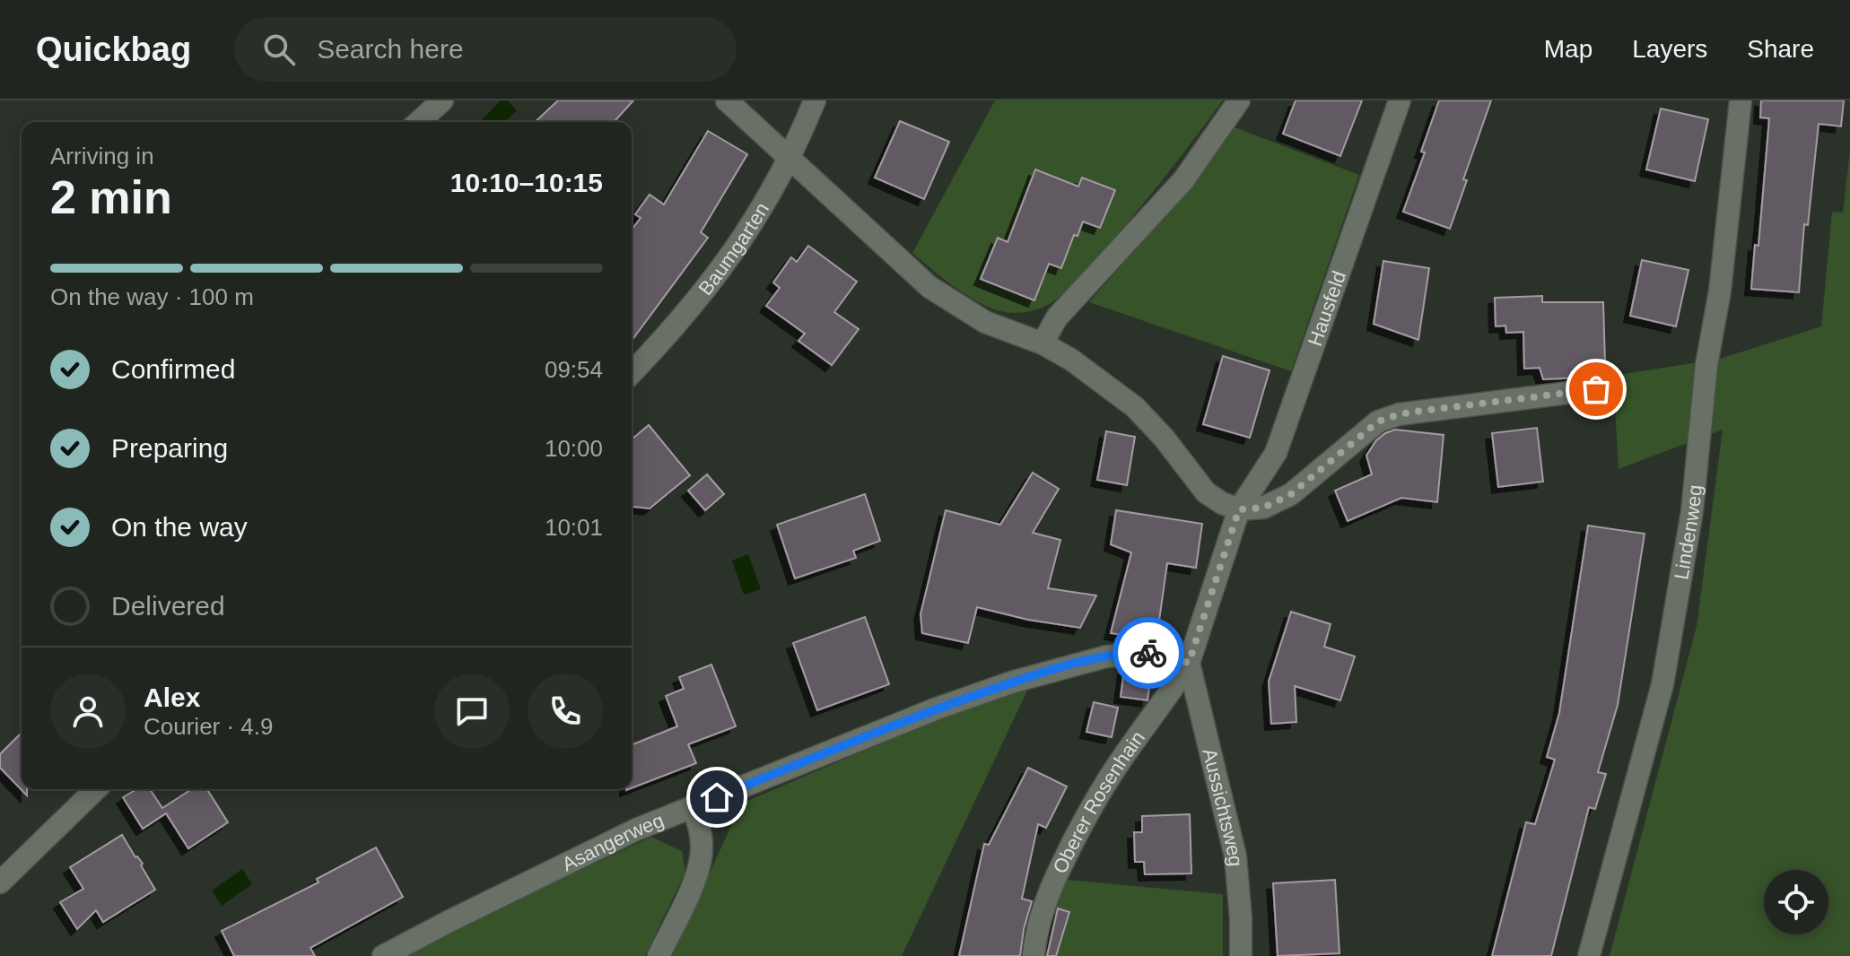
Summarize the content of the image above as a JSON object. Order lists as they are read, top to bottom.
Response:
{
  "streets": {
    "street": [
      "Baumgarten",
      "Hausfeld",
      "Lindenweg",
      "Oberer Rosenhain",
      "Aussichtsweg",
      "Asangerweg"
    ]
  },
  "crossings": [
    ["Oberer Rosenhain", "Aussichtsweg"],
    ["Oberer Rosenhain", "Asangerweg"],
    ["Aussichtsweg", "Asangerweg"]
  ],
  "page": {
    "header": "Quickbag",
    "search": "Search here",
    "nav": ["Map", "Layers", "Share"],
    "heading": ["2 min", "Arriving in", "10:10–10:15"],
    "panel": ["Alex", "Courier · 4.9"],
    "bar": "On the way · 100 m",
    "list": [
      ["Confirmed", "09:54"],
      ["Preparing", "10:00"],
      ["On the way", "10:01"],
      "Delivered"
    ]
  }
}
